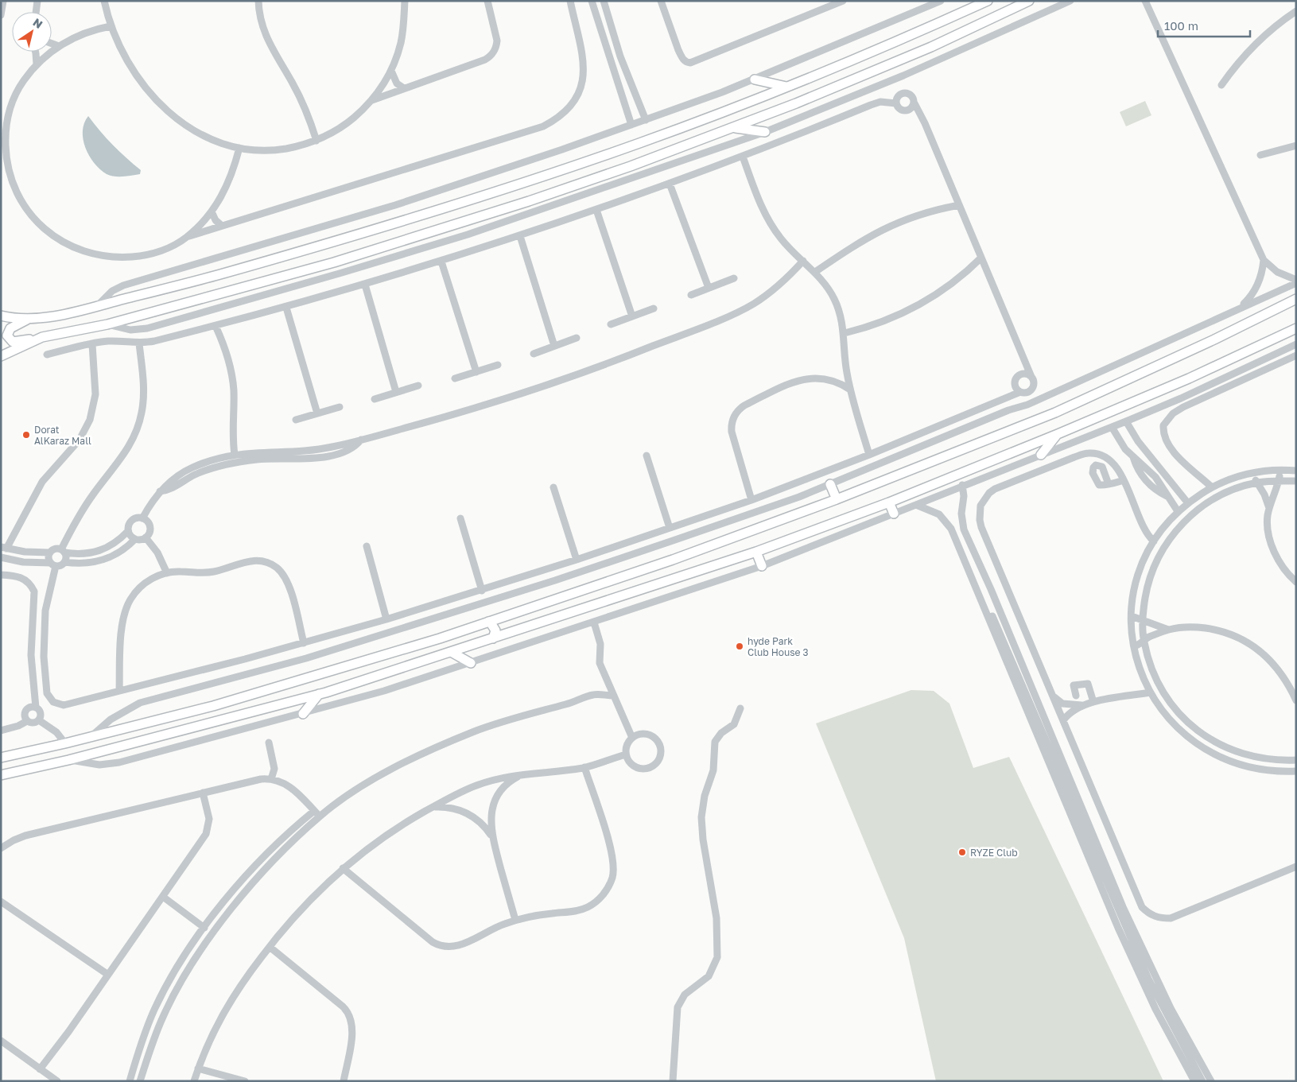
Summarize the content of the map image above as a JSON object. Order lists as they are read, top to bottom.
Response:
{
  "places": ["Dorat AlKaraz Mall", "hyde Park Club House 3", "RYZE Club"],
  "scale_bar": "100 m",
  "north": "top right"
}
